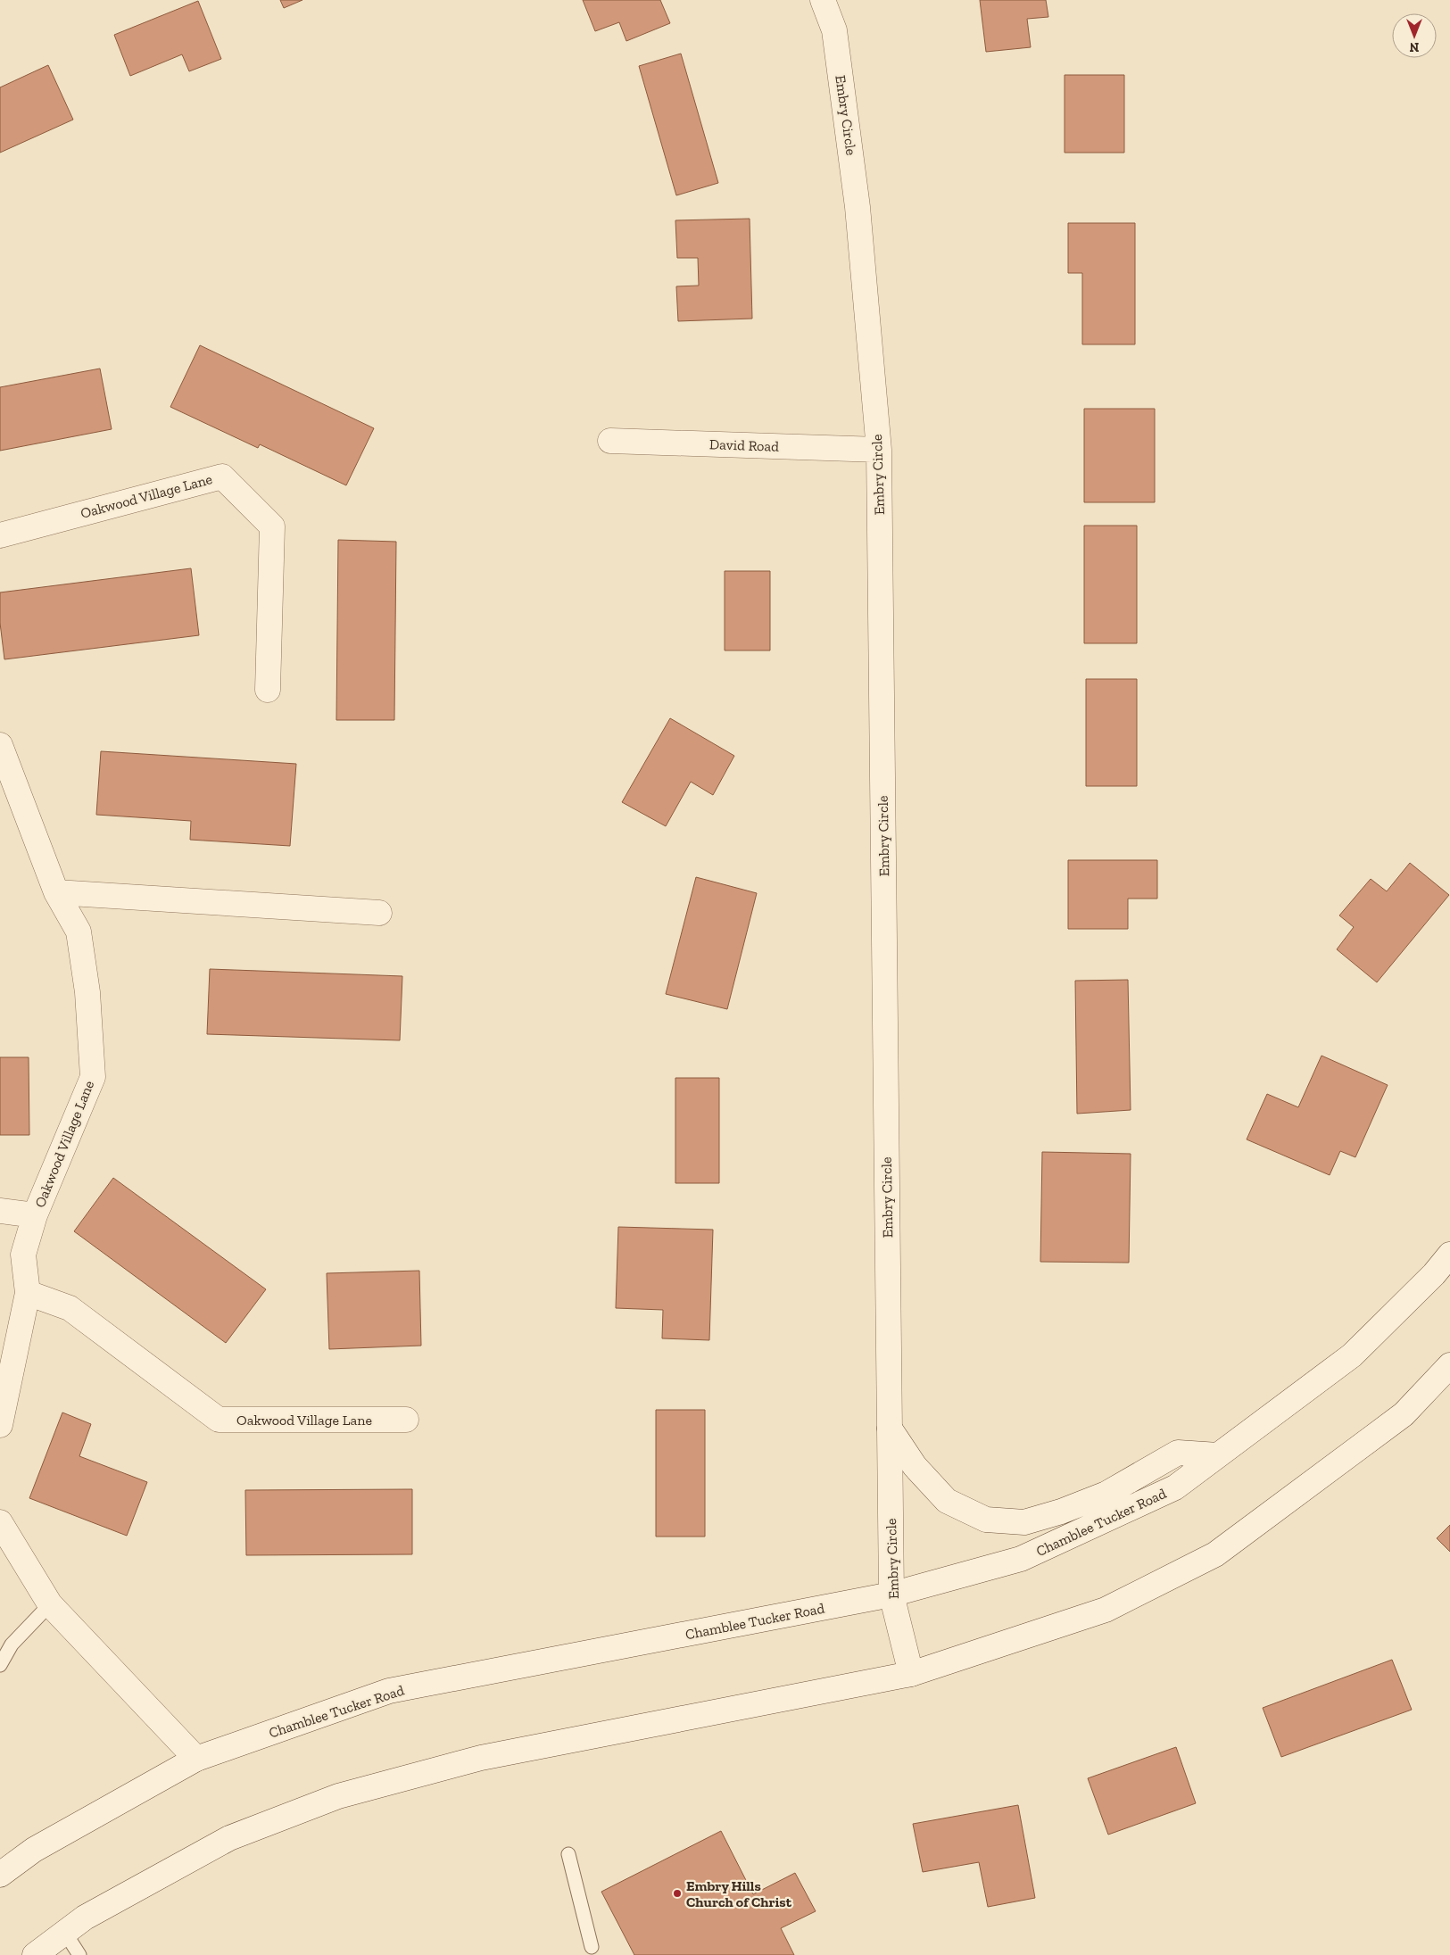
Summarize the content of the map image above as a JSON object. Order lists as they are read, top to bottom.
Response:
{
  "streets": {
    "street": [
      "Embry Circle",
      "David Road",
      "Oakwood Village Lane",
      "Chamblee Tucker Road"
    ]
  },
  "crossings": [
    ["Embry Circle", "David Road"],
    ["Embry Circle", "Chamblee Tucker Road"]
  ],
  "places": ["Embry Hills Church of Christ"],
  "north": "bottom"
}
